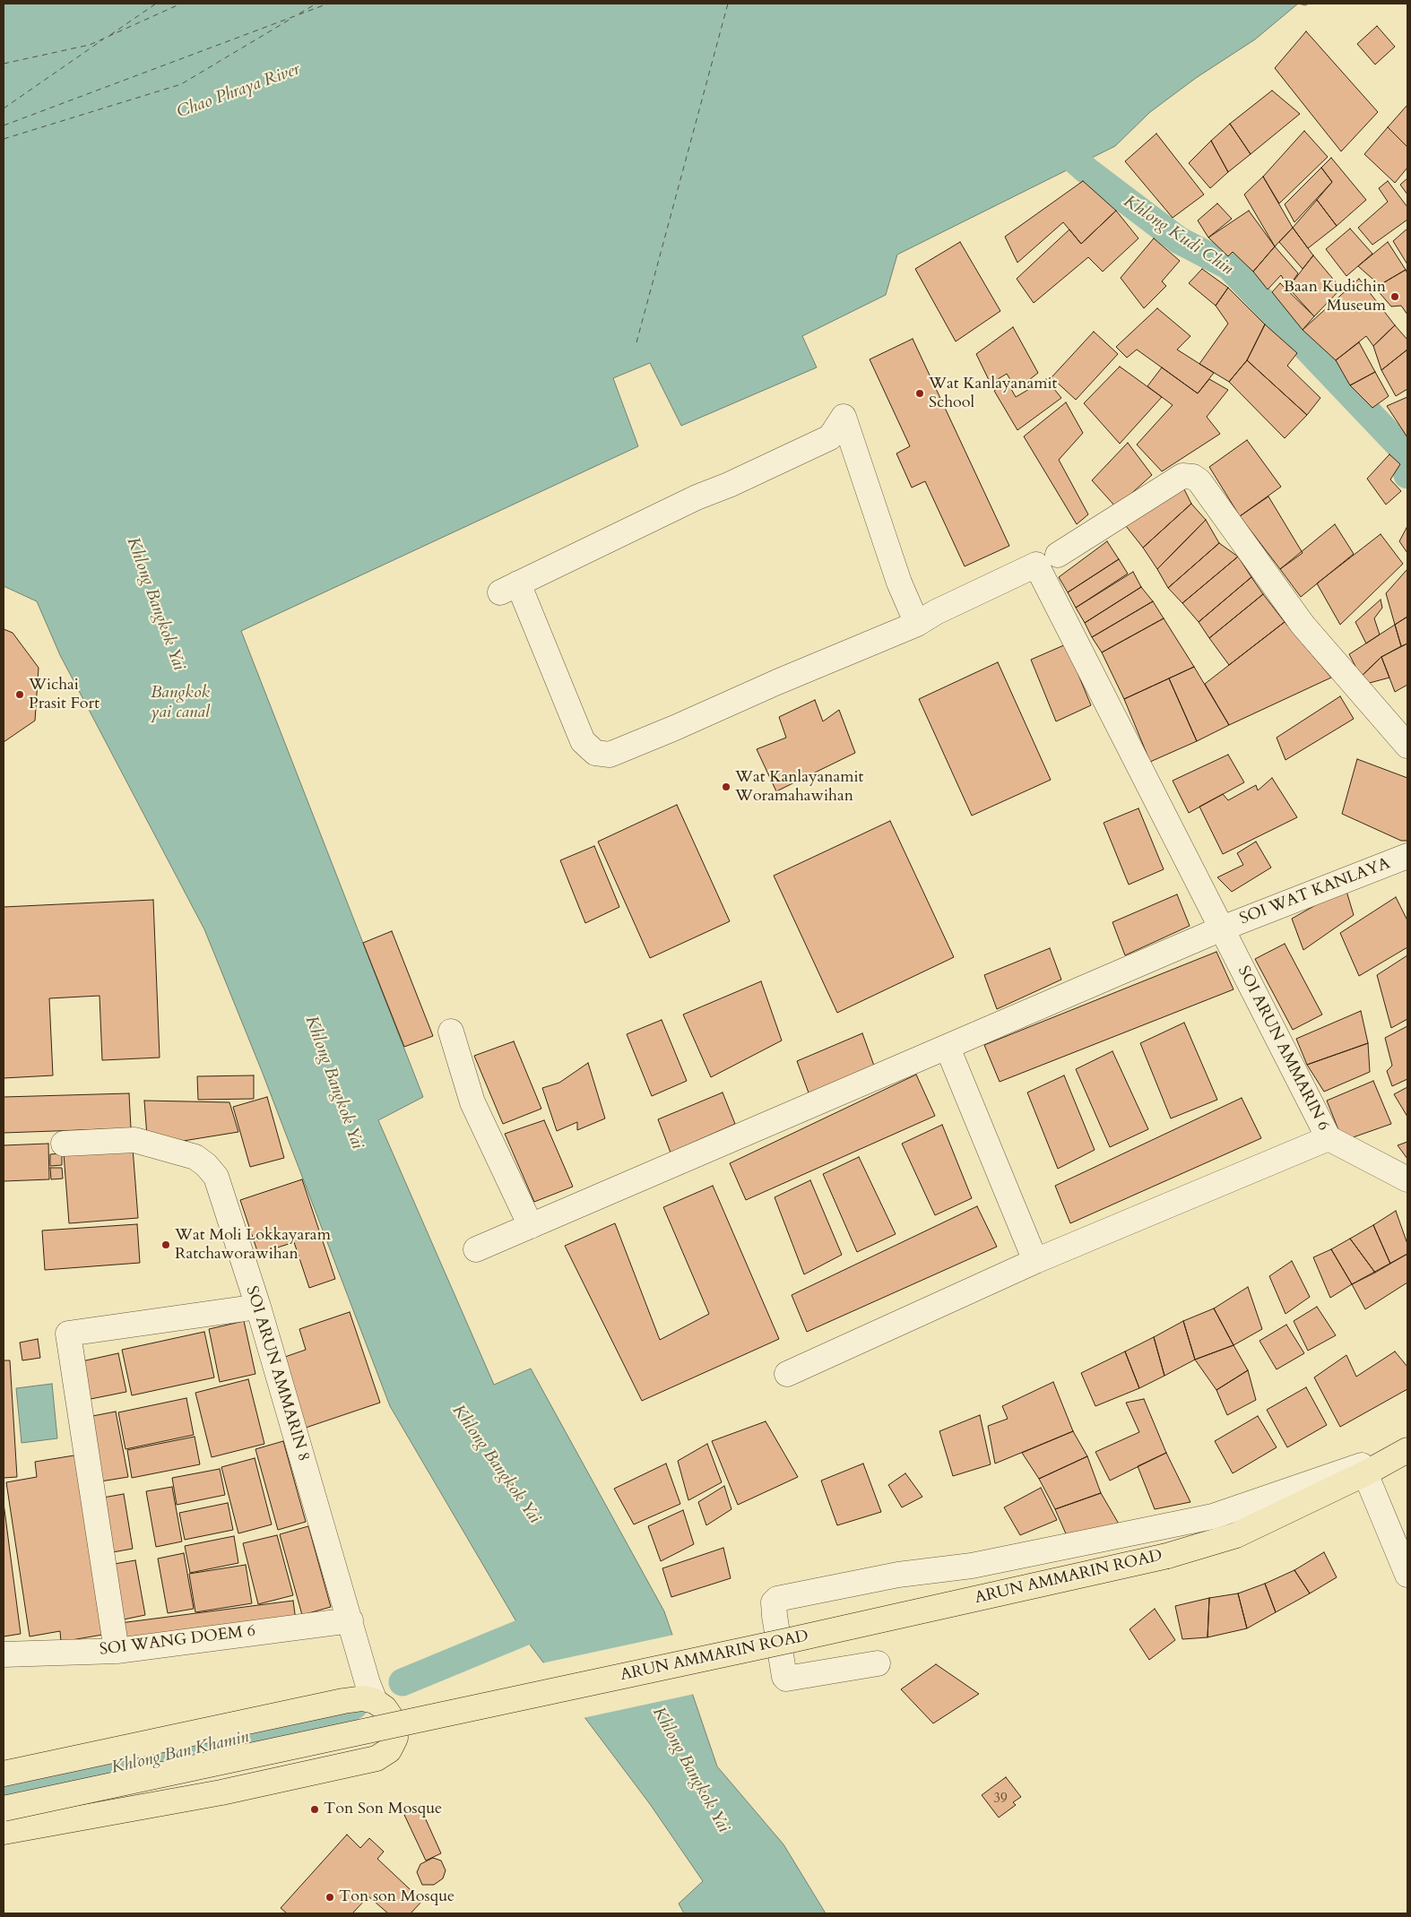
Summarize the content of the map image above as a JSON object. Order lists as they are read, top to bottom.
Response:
{
  "streets": {
    "main road": ["ARUN AMMARIN ROAD"],
    "street": [
      "SOI WAT KANLAYA",
      "SOI ARUN AMMARIN 6",
      "SOI ARUN AMMARIN 8",
      "SOI WANG DOEM 6"
    ]
  },
  "crossings": [
    ["SOI WAT KANLAYA", "SOI ARUN AMMARIN 6"],
    ["SOI ARUN AMMARIN 8", "SOI WANG DOEM 6"]
  ],
  "water": [
    "Chao Phraya River",
    "Khlong Kudi Chin",
    "Khlong Bangkok Yai",
    "Bangkok yai canal",
    "Khlong Ban Khamin"
  ],
  "places": [
    "Baan Kudichin Museum",
    "Wat Kanlayanamit School",
    "Wichai Prasit Fort",
    "Wat Kanlayanamit Woramahawihan",
    "Wat Moli Lokkayaram Ratchaworawihan",
    "Ton Son Mosque",
    "Ton son Mosque"
  ],
  "house_numbers": ["39"]
}
